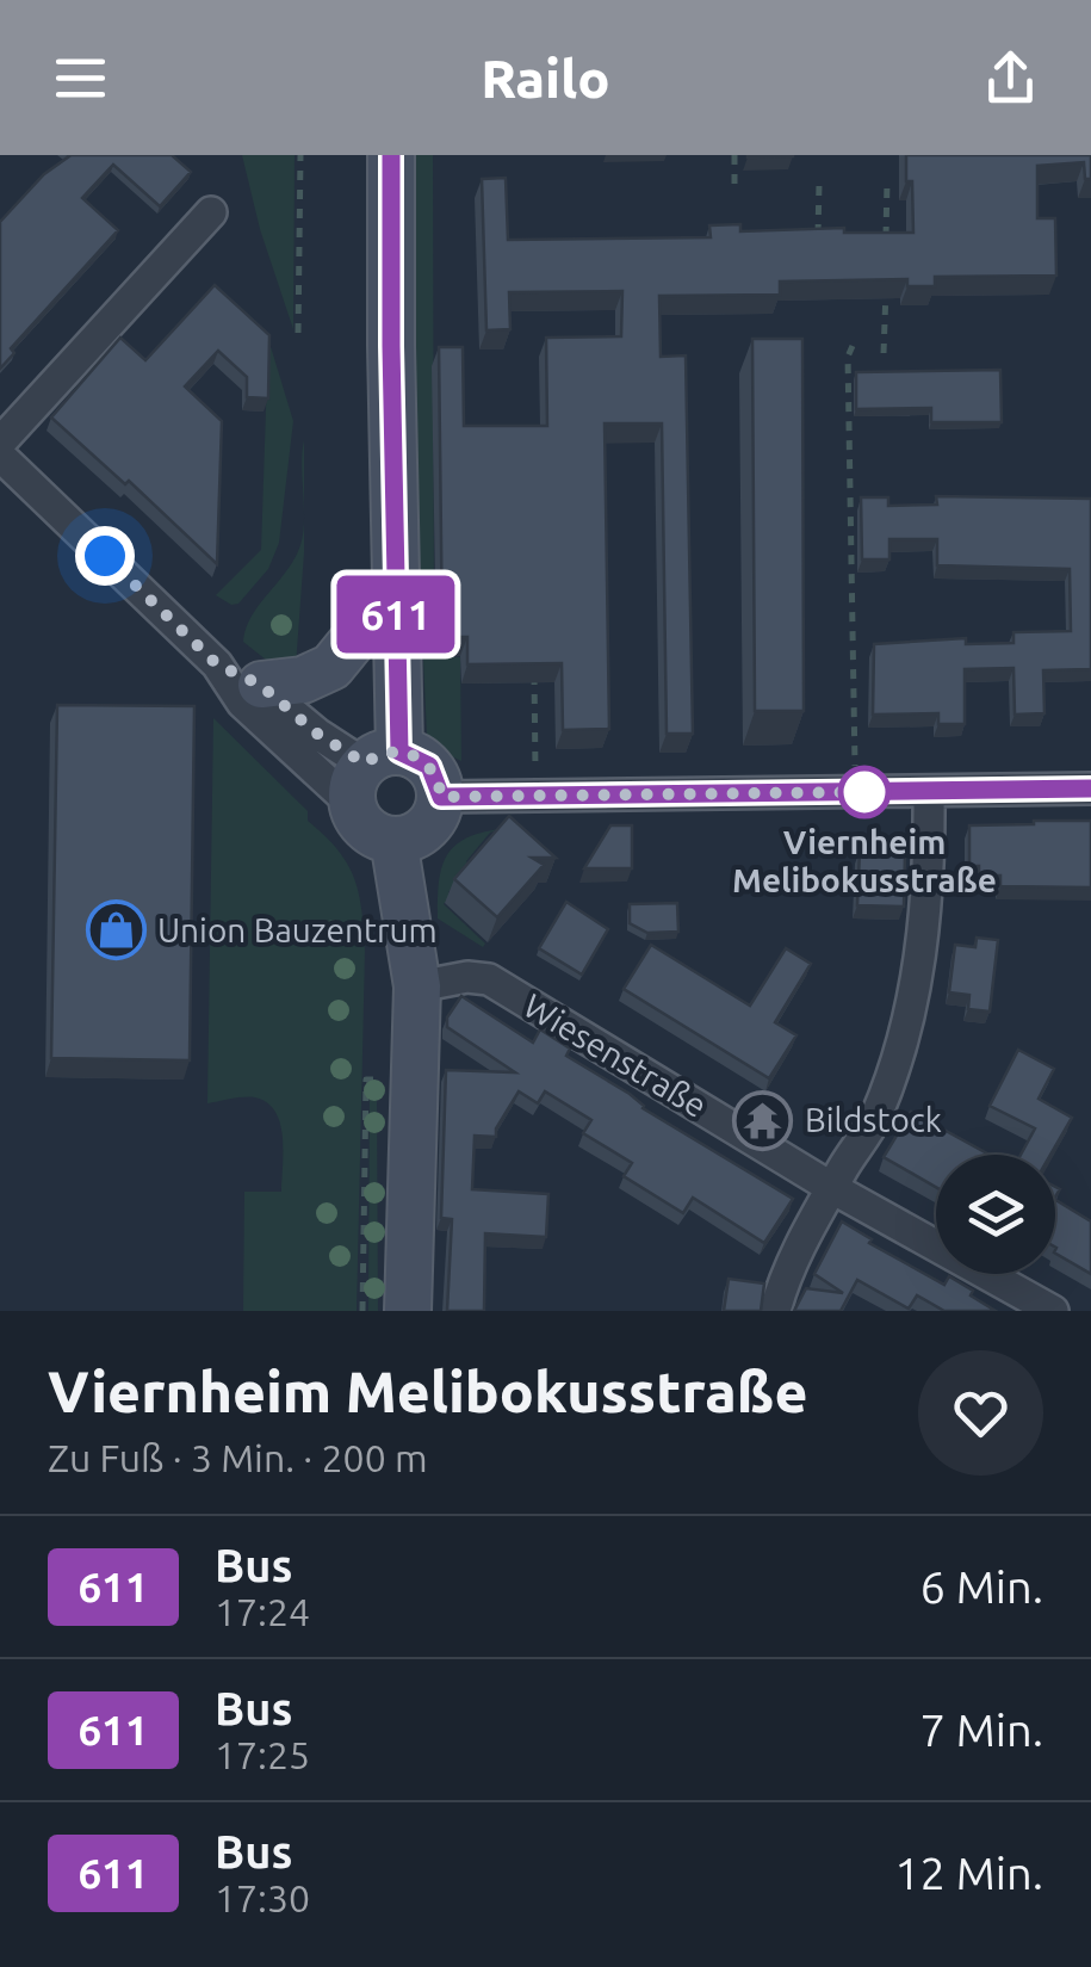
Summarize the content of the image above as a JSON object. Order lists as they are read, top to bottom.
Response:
{
  "streets": {
    "street": ["Wiesenstraße"]
  },
  "places": {
    "other": ["Viernheim Melibokusstraße"],
    "shop": ["Union Bauzentrum"],
    "temple": ["Bildstock"]
  },
  "lines": ["bus line 611"],
  "page": {
    "header": "Railo",
    "on_map": "611",
    "heading": ["Viernheim Melibokusstraße", "Zu Fuß · 3 Min. · 200 m"],
    "list": [
      {
        "mark": "611",
        "name": "Bus",
        "note": "17:24",
        "value": "6 Min."
      },
      {
        "mark": "611",
        "name": "Bus",
        "note": "17:25",
        "value": "7 Min."
      },
      {
        "mark": "611",
        "name": "Bus",
        "note": "17:30",
        "value": "12 Min."
      }
    ]
  }
}
